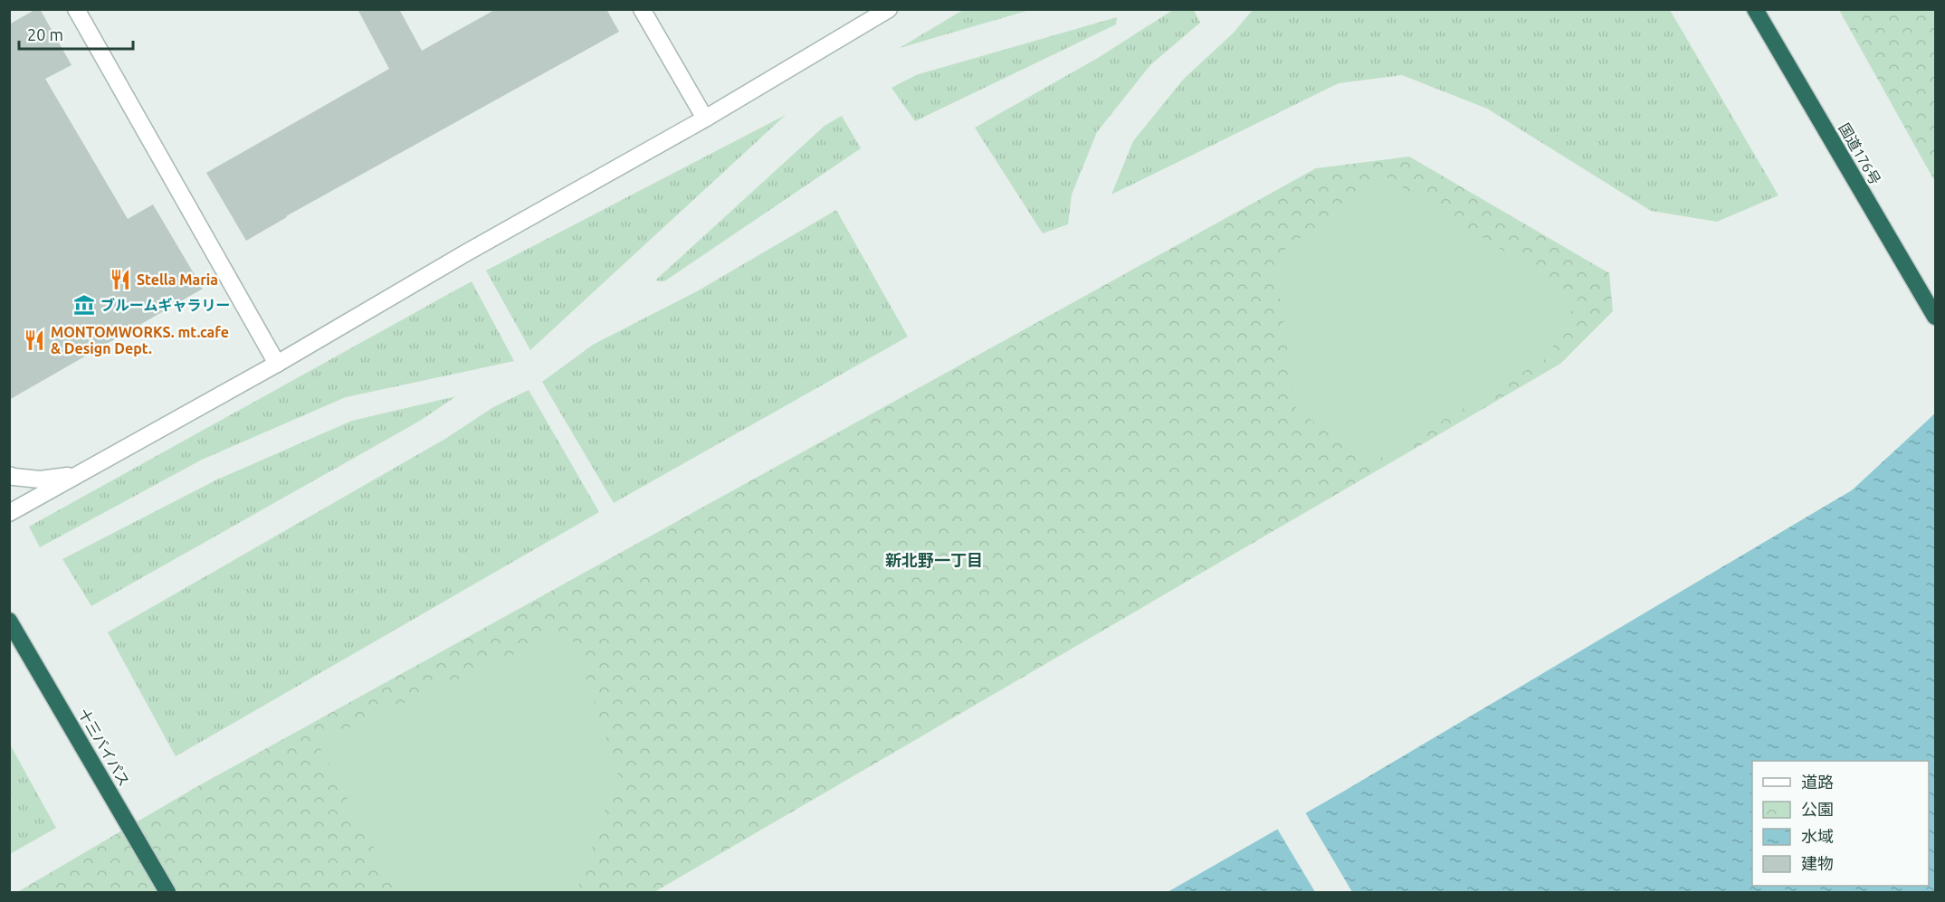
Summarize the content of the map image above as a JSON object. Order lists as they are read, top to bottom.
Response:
{
  "streets": {
    "highway": ["国道176号", "十三バイパス"]
  },
  "districts": ["新北野一丁目"],
  "places": {
    "restaurant": ["Stella Maria", "MONTOMWORKS. mt.cafe & Design Dept."],
    "museum": ["ブルームギャラリー"]
  },
  "legend": [
    "道路",
    "公園",
    "水域",
    "建物"
  ],
  "scale_bar": "20 m"
}
